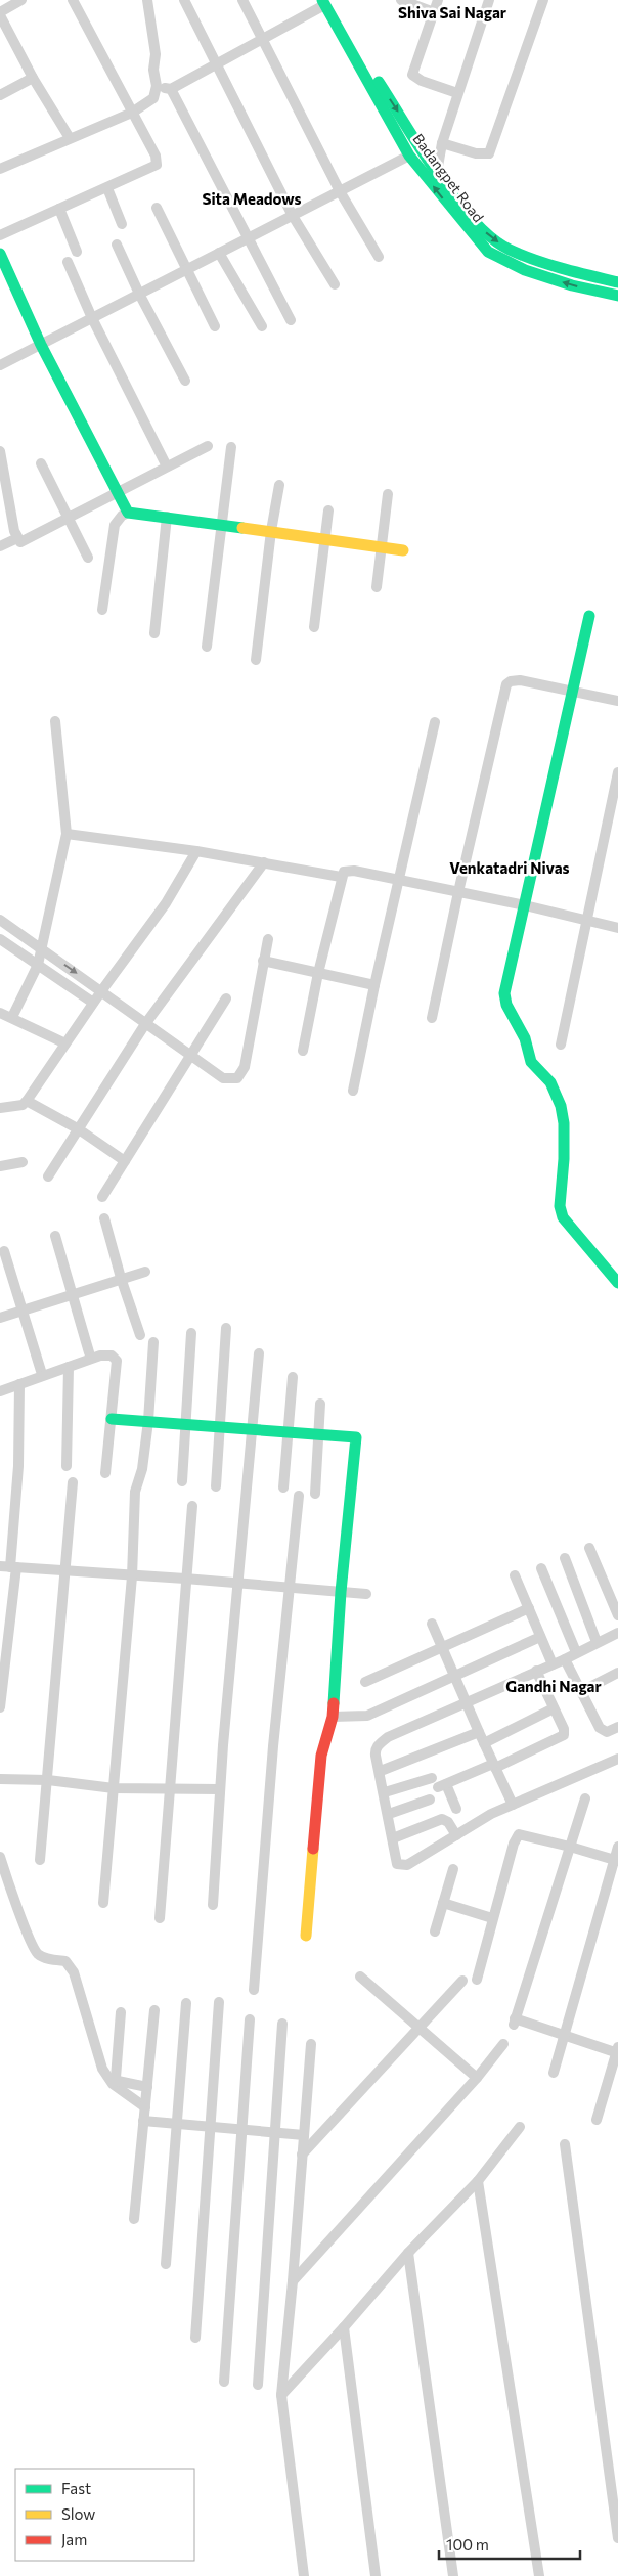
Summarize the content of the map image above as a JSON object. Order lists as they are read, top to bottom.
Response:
{
  "streets": {
    "street": ["Badangpet Road"]
  },
  "districts": [
    "Shiva Sai Nagar",
    "Sita Meadows",
    "Venkatadri Nivas",
    "Gandhi Nagar"
  ],
  "legend": ["Fast", "Slow", "Jam"],
  "scale_bar": "100 m"
}
